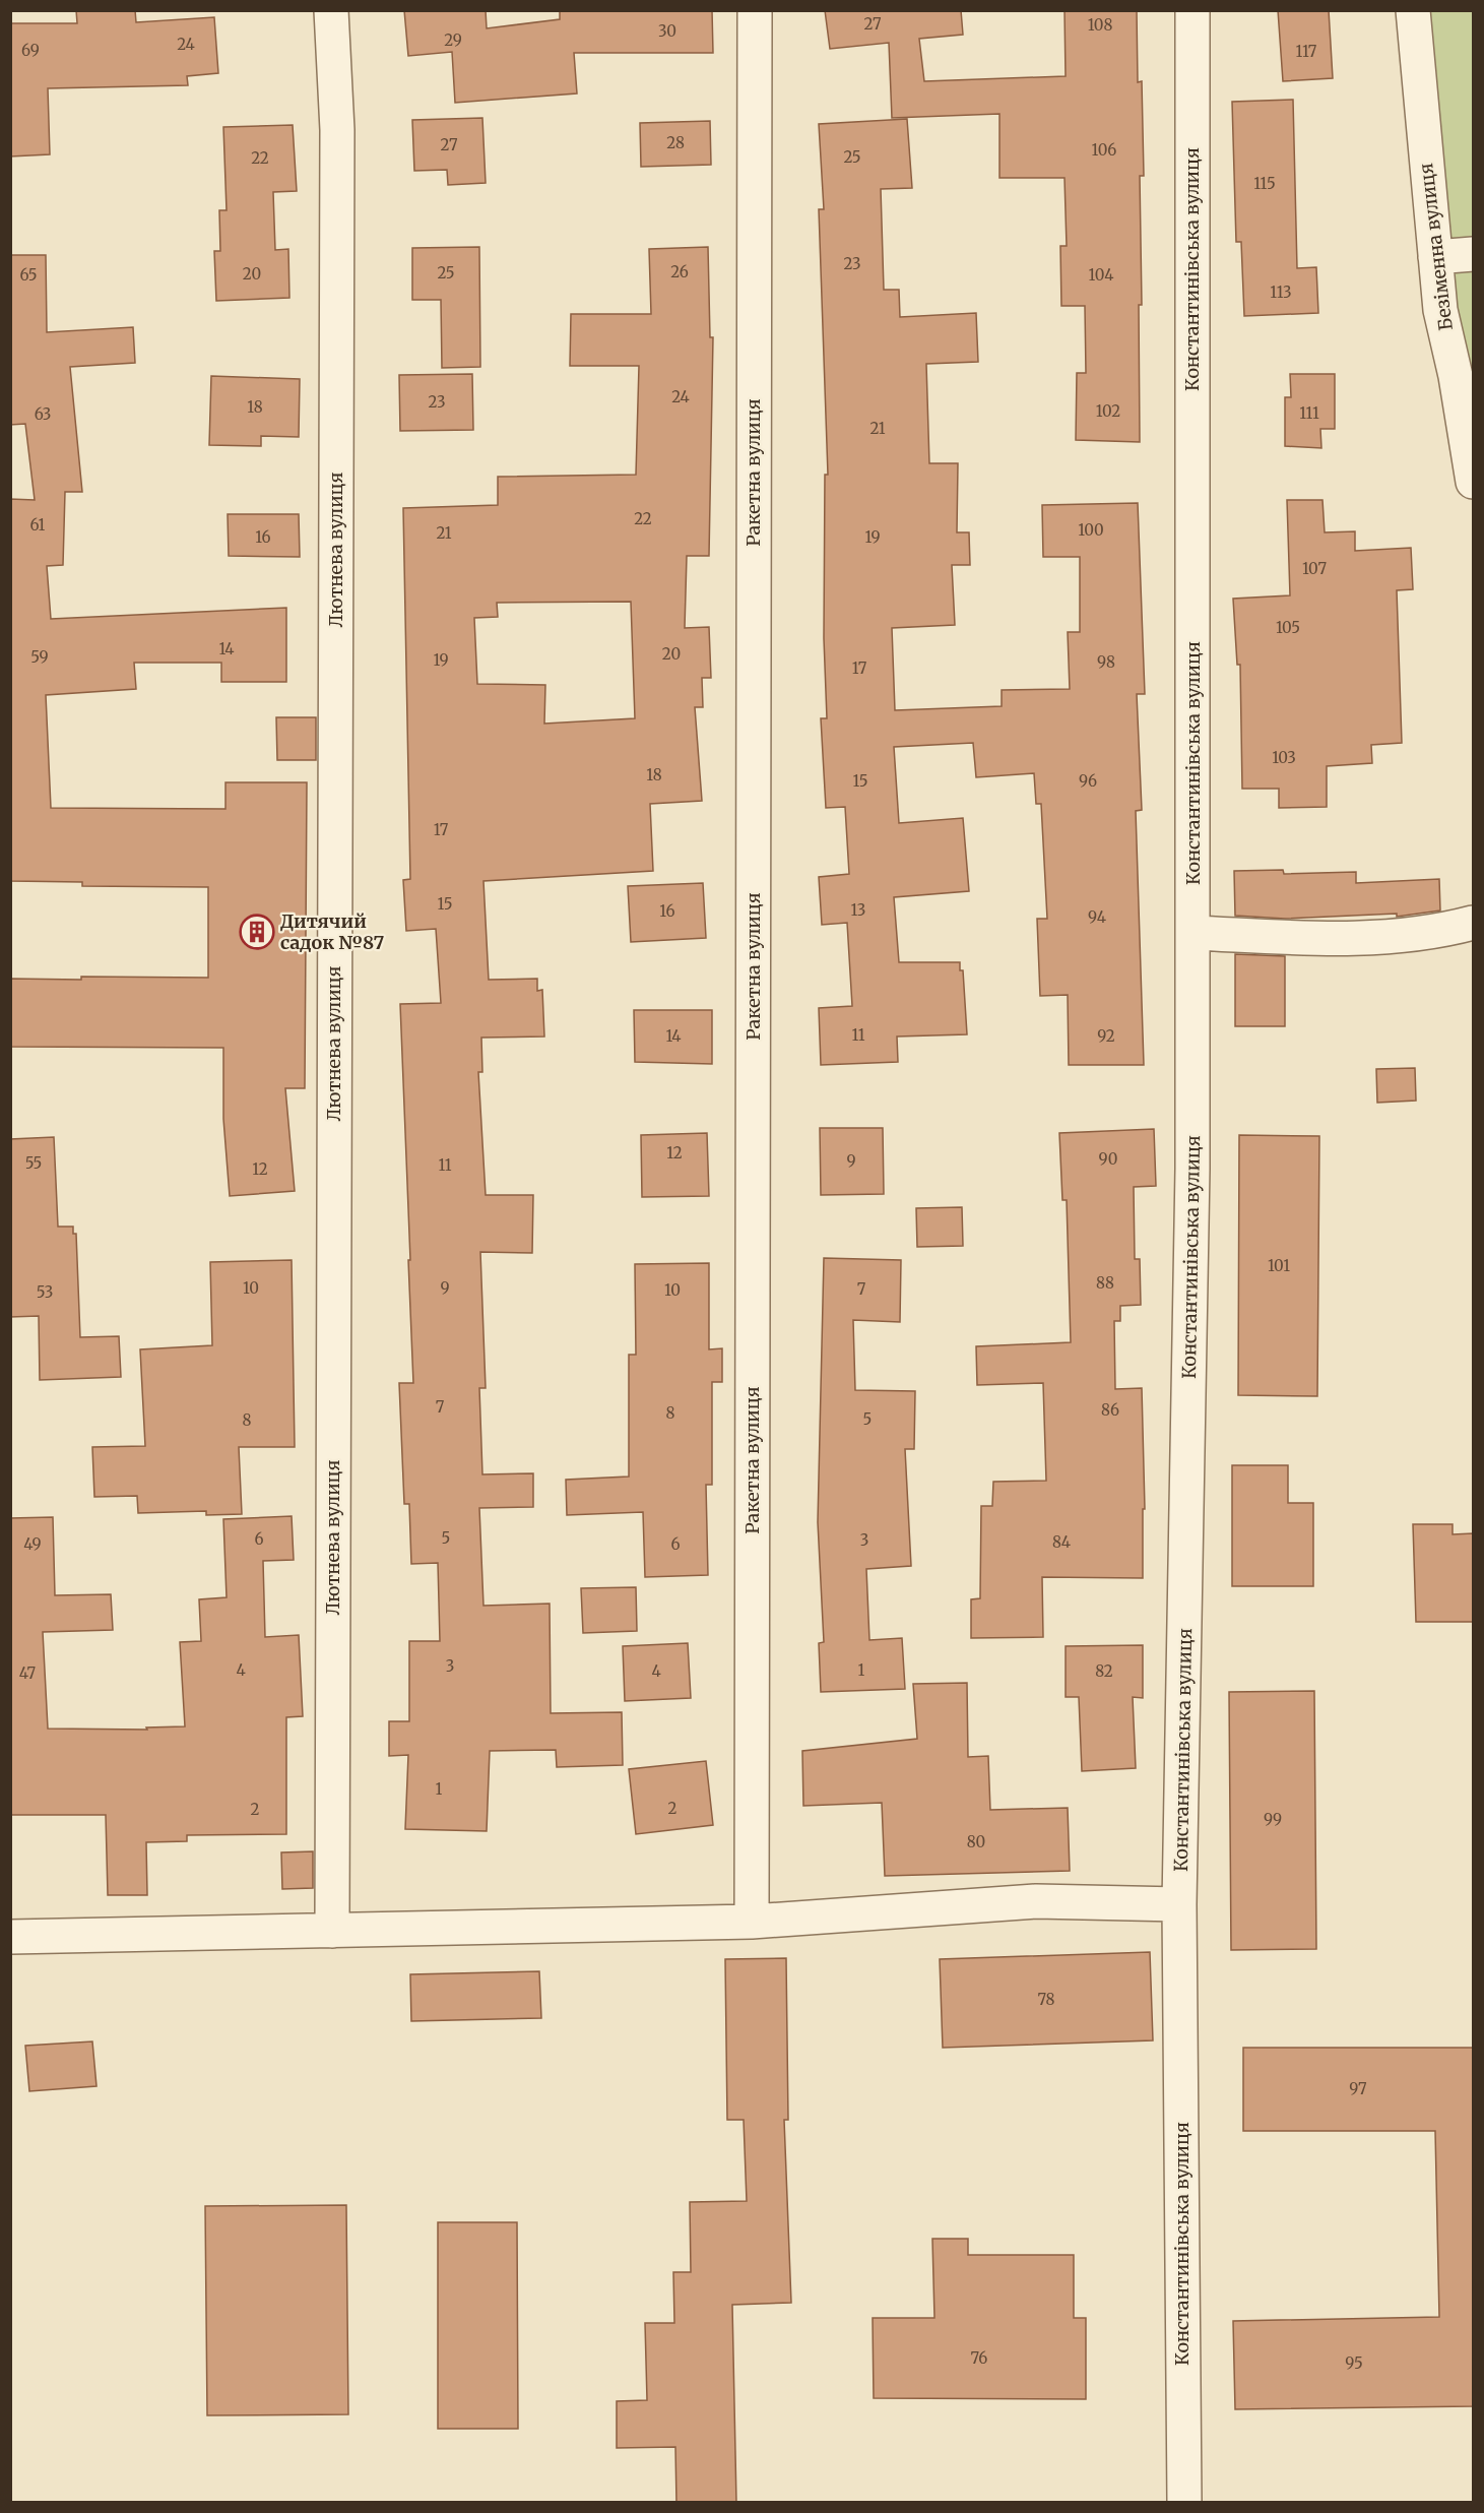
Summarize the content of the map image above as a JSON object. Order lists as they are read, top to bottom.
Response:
{
  "streets": {
    "street": [
      "Безіменна вулиця",
      "Константинівська вулиця",
      "Ракетна вулиця",
      "Лютнева вулиця"
    ]
  },
  "places": {
    "building": ["Дитячий садок №87"]
  },
  "house_numbers": [
    "27",
    "108",
    "30",
    "29",
    "24",
    "69",
    "117",
    "28",
    "27",
    "106",
    "25",
    "22",
    "115",
    "23",
    "26",
    "25",
    "20",
    "65",
    "104",
    "113",
    "24",
    "23",
    "18",
    "102",
    "111",
    "63",
    "21",
    "22",
    "61",
    "100",
    "21",
    "16",
    "19",
    "107",
    "105",
    "14",
    "20",
    "59",
    "19",
    "98",
    "17",
    "103",
    "18",
    "15",
    "96",
    "17",
    "15",
    "13",
    "16",
    "94",
    "11",
    "14",
    "92",
    "12",
    "90",
    "9",
    "55",
    "11",
    "12",
    "101",
    "88",
    "10",
    "9",
    "7",
    "10",
    "53",
    "7",
    "86",
    "8",
    "5",
    "8",
    "5",
    "6",
    "3",
    "84",
    "49",
    "6",
    "3",
    "4",
    "1",
    "4",
    "82",
    "47",
    "1",
    "2",
    "2",
    "99",
    "80",
    "78",
    "97",
    "76",
    "95"
  ]
}
